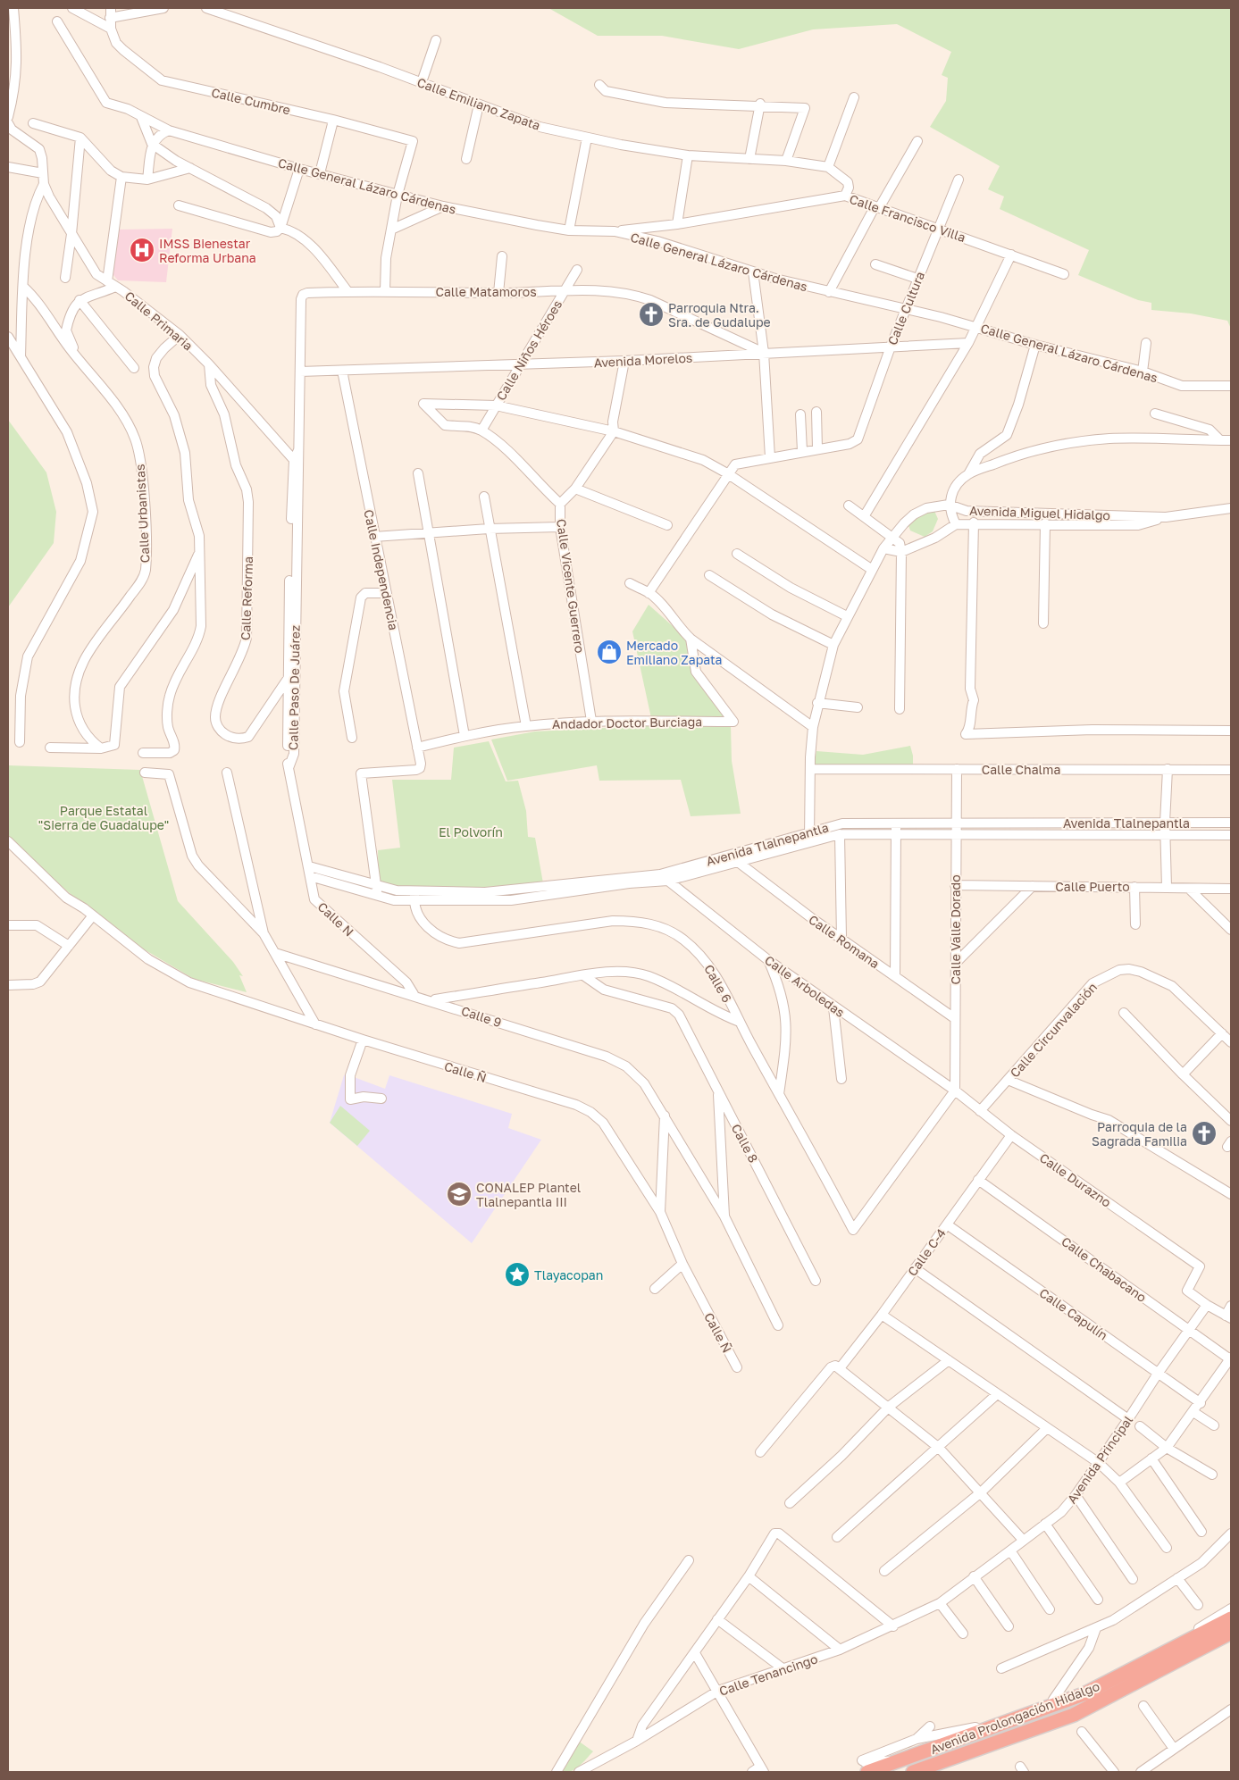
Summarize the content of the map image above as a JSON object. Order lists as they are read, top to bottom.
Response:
{
  "streets": {
    "highway": ["Avenida Prolongación Hidalgo"],
    "street": [
      "Calle Cumbre",
      "Calle Emiliano Zapata",
      "Calle General Lázaro Cárdenas",
      "Calle Francisco Villa",
      "Calle Matamoros",
      "Calle Cultura",
      "Calle Primaria",
      "Calle Niños Héroes",
      "Avenida Morelos",
      "Avenida Miguel Hidalgo",
      "Calle Urbanistas",
      "Calle Independencia",
      "Calle Vicente Guerrero",
      "Calle Reforma",
      "Calle Paso De Juárez",
      "Andador Doctor Burciaga",
      "Calle Chalma",
      "Avenida Tlalnepantla",
      "Calle Puerto",
      "Calle N",
      "Calle Valle Dorado",
      "Calle Romana",
      "Calle 6",
      "Calle Arboledas",
      "Calle 9",
      "Calle Circunvalación",
      "Calle Ñ",
      "Calle 8",
      "Calle Durazno",
      "Calle C-4",
      "Calle Chabacano",
      "Calle Capulín",
      "Avenida Principal",
      "Calle Tenancingo"
    ]
  },
  "crossings": [
    ["Calle Cumbre", "Calle General Lázaro Cárdenas"],
    ["Calle Emiliano Zapata", "Calle Francisco Villa"],
    ["Calle General Lázaro Cárdenas", "Calle Francisco Villa"],
    ["Calle General Lázaro Cárdenas", "Calle Cultura"],
    ["Calle Francisco Villa", "Calle Cultura"],
    ["Calle Matamoros", "Calle Niños Héroes"],
    ["Calle Matamoros", "Avenida Morelos"],
    ["Calle Cultura", "Avenida Morelos"],
    ["Calle Primaria", "Calle Reforma"],
    ["Calle Niños Héroes", "Avenida Morelos"],
    ["Avenida Morelos", "Calle Independencia"],
    ["Calle Independencia", "Andador Doctor Burciaga"],
    ["Calle Independencia", "Avenida Tlalnepantla"],
    ["Calle Vicente Guerrero", "Andador Doctor Burciaga"],
    ["Calle Reforma", "Calle Paso De Juárez"],
    ["Calle Paso De Juárez", "Calle N"],
    ["Calle Chalma", "Calle Valle Dorado"],
    ["Avenida Tlalnepantla", "Calle N"],
    ["Avenida Tlalnepantla", "Calle Valle Dorado"],
    ["Avenida Tlalnepantla", "Calle Romana"],
    ["Avenida Tlalnepantla", "Calle 6"],
    ["Avenida Tlalnepantla", "Calle Arboledas"],
    ["Calle Puerto", "Calle Valle Dorado"],
    ["Calle N", "Calle 9"],
    ["Calle Valle Dorado", "Calle Romana"],
    ["Calle Valle Dorado", "Calle 6"],
    ["Calle Valle Dorado", "Calle Arboledas"],
    ["Calle Valle Dorado", "Calle Durazno"],
    ["Calle 6", "Calle Arboledas"],
    ["Calle 6", "Calle Durazno"],
    ["Calle Arboledas", "Calle Durazno"],
    ["Calle Circunvalación", "Calle Durazno"],
    ["Calle Durazno", "Calle C-4"],
    ["Calle Durazno", "Avenida Principal"],
    ["Calle C-4", "Calle Chabacano"],
    ["Calle C-4", "Calle Capulín"],
    ["Calle Chabacano", "Avenida Principal"],
    ["Calle Capulín", "Avenida Principal"],
    ["Avenida Principal", "Calle Tenancingo"]
  ],
  "parks": ["Parque Estatal \"Sierra de Guadalupe\"", "El Polvorín"],
  "places": {
    "hospital": ["IMSS Bienestar Reforma Urbana"],
    "church": ["Parroquia Ntra. Sra. de Gudalupe", "Parroquia de la Sagrada Familia"],
    "shop": ["Mercado Emiliano Zapata"],
    "school or university": ["CONALEP Plantel Tlalnepantla III"],
    "place": ["Tlayacopan"]
  }
}
